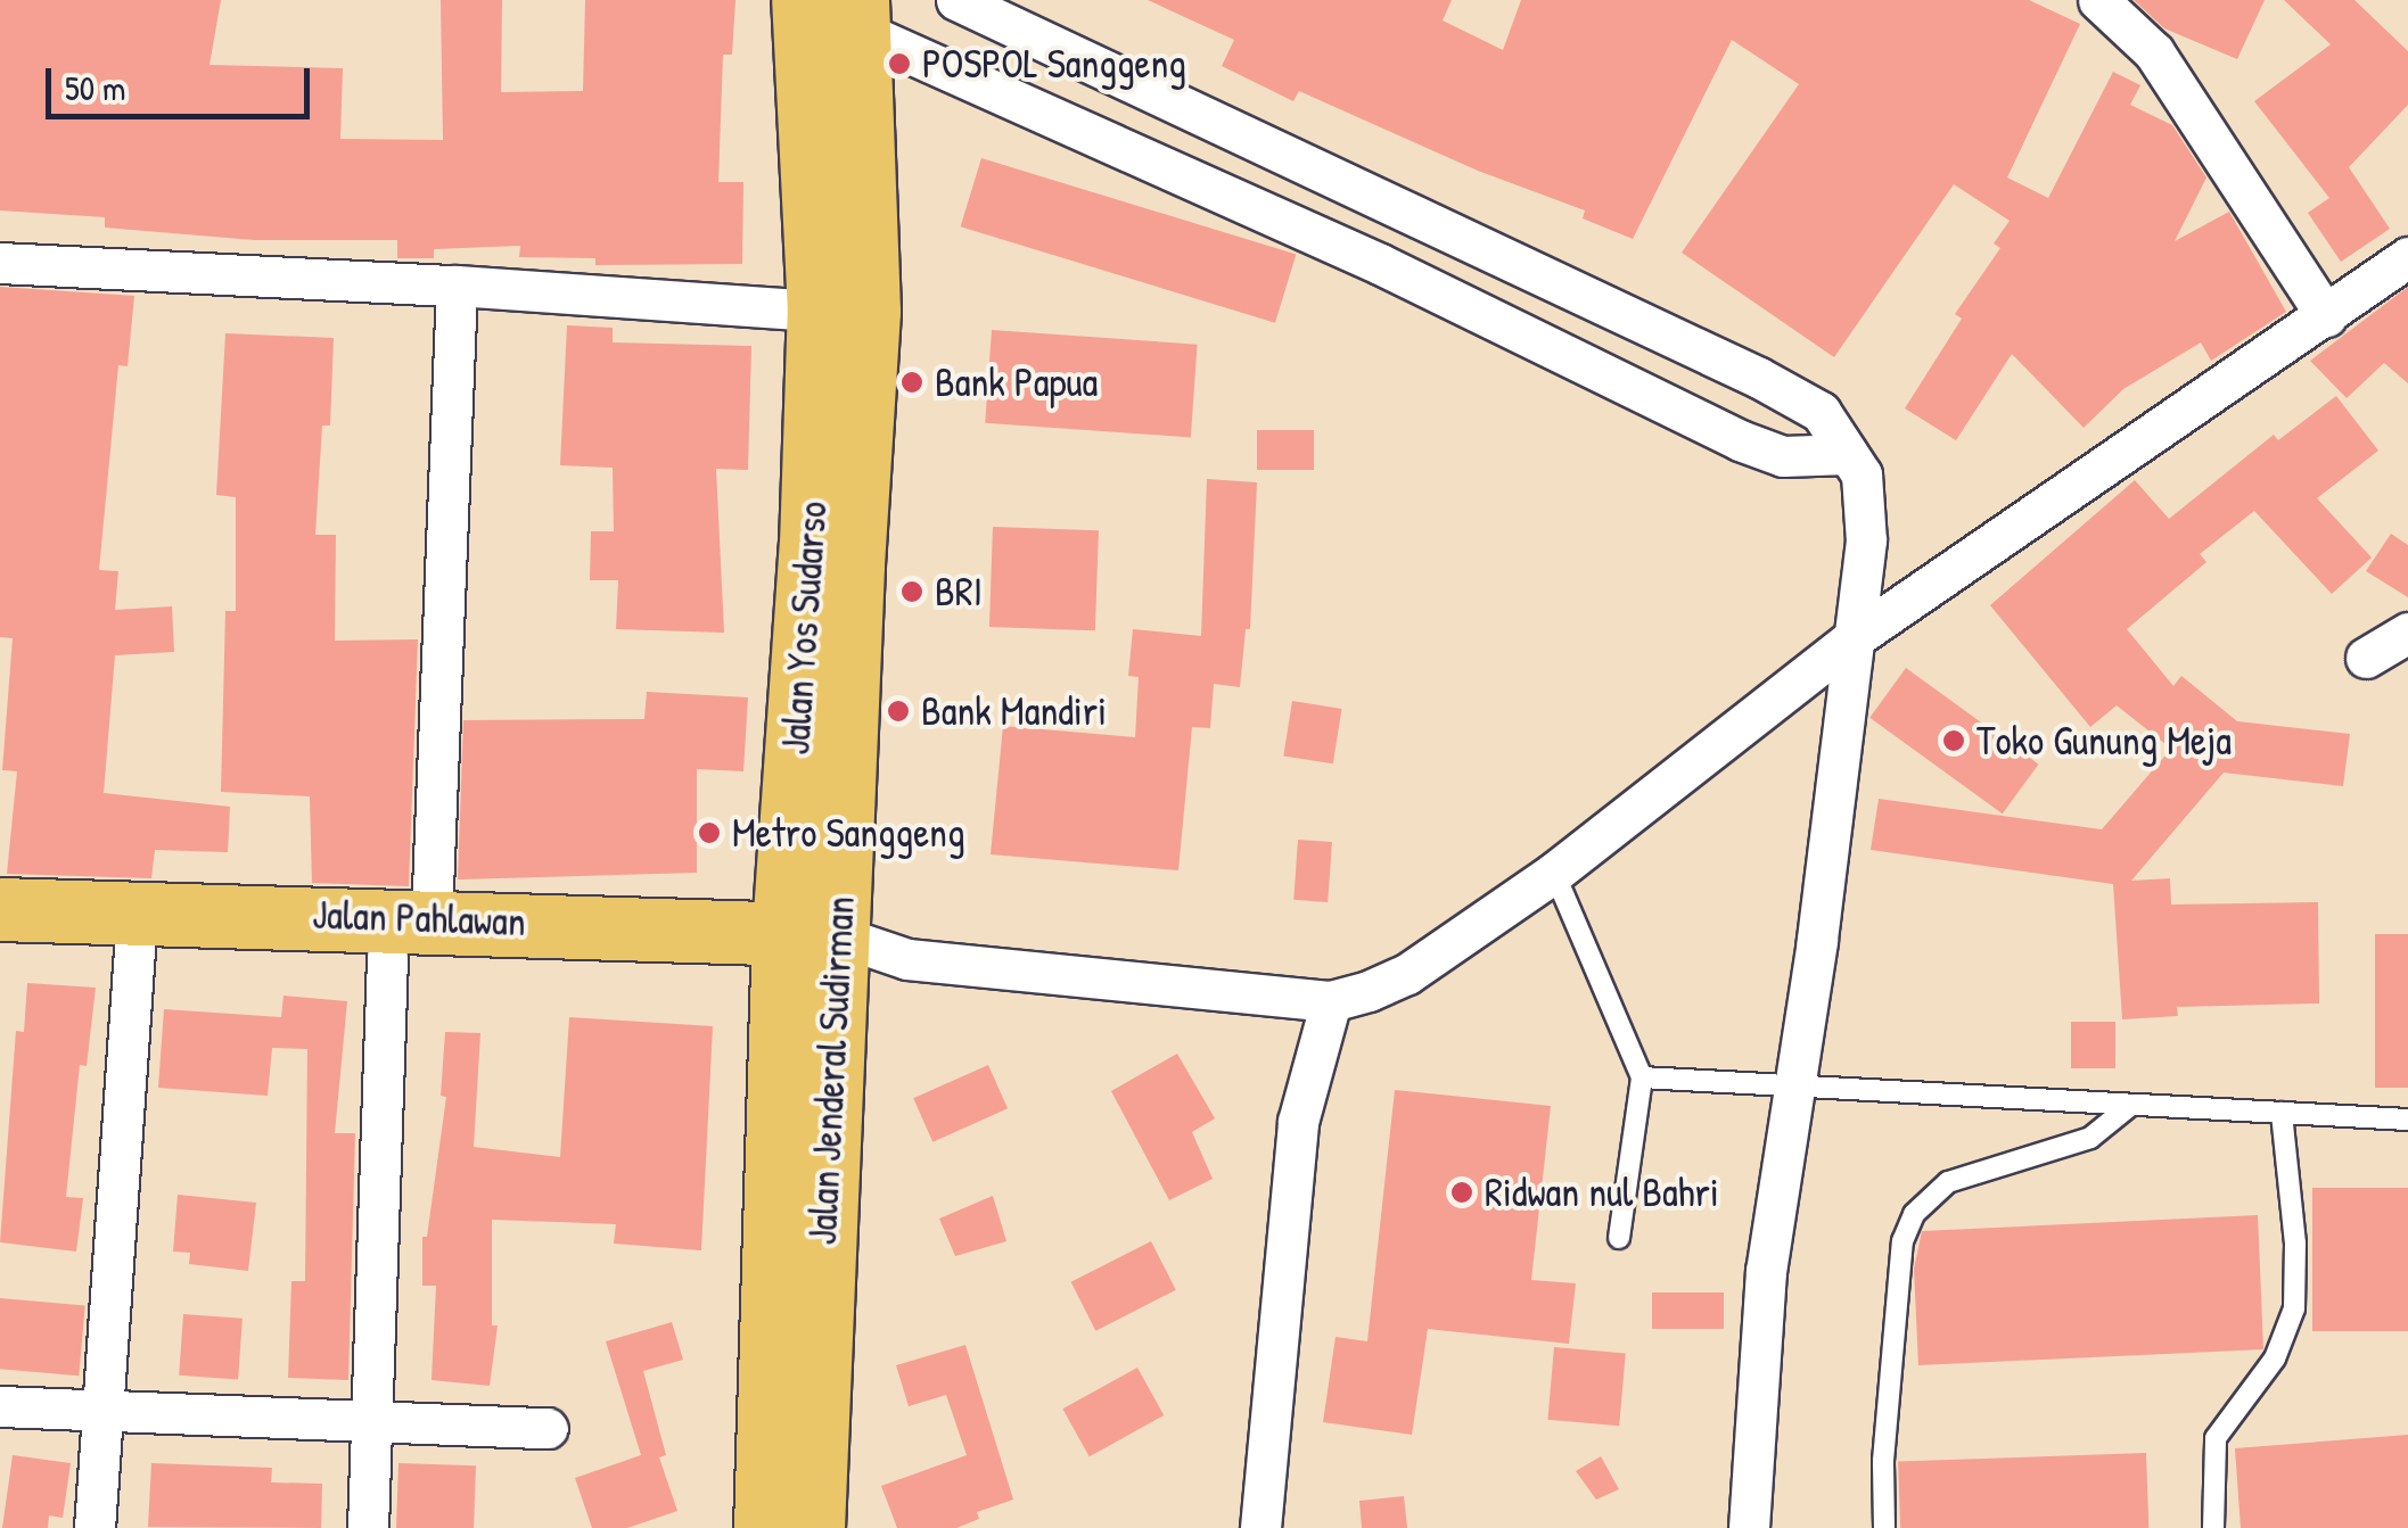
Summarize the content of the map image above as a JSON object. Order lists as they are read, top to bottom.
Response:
{
  "streets": {
    "main road": ["Jalan Yos Sudarso", "Jalan Pahlawan", "Jalan Jenderal Sudirman"]
  },
  "crossings": [
    ["Jalan Yos Sudarso", "Jalan Pahlawan"],
    ["Jalan Yos Sudarso", "Jalan Jenderal Sudirman"],
    ["Jalan Pahlawan", "Jalan Jenderal Sudirman"]
  ],
  "places": [
    "POSPOL Sanggeng",
    "Bank Papua",
    "BRI",
    "Bank Mandiri",
    "Toko Gunung Meja",
    "Metro Sanggeng",
    "Ridwan nul Bahri"
  ],
  "scale_bar": "50 m"
}
